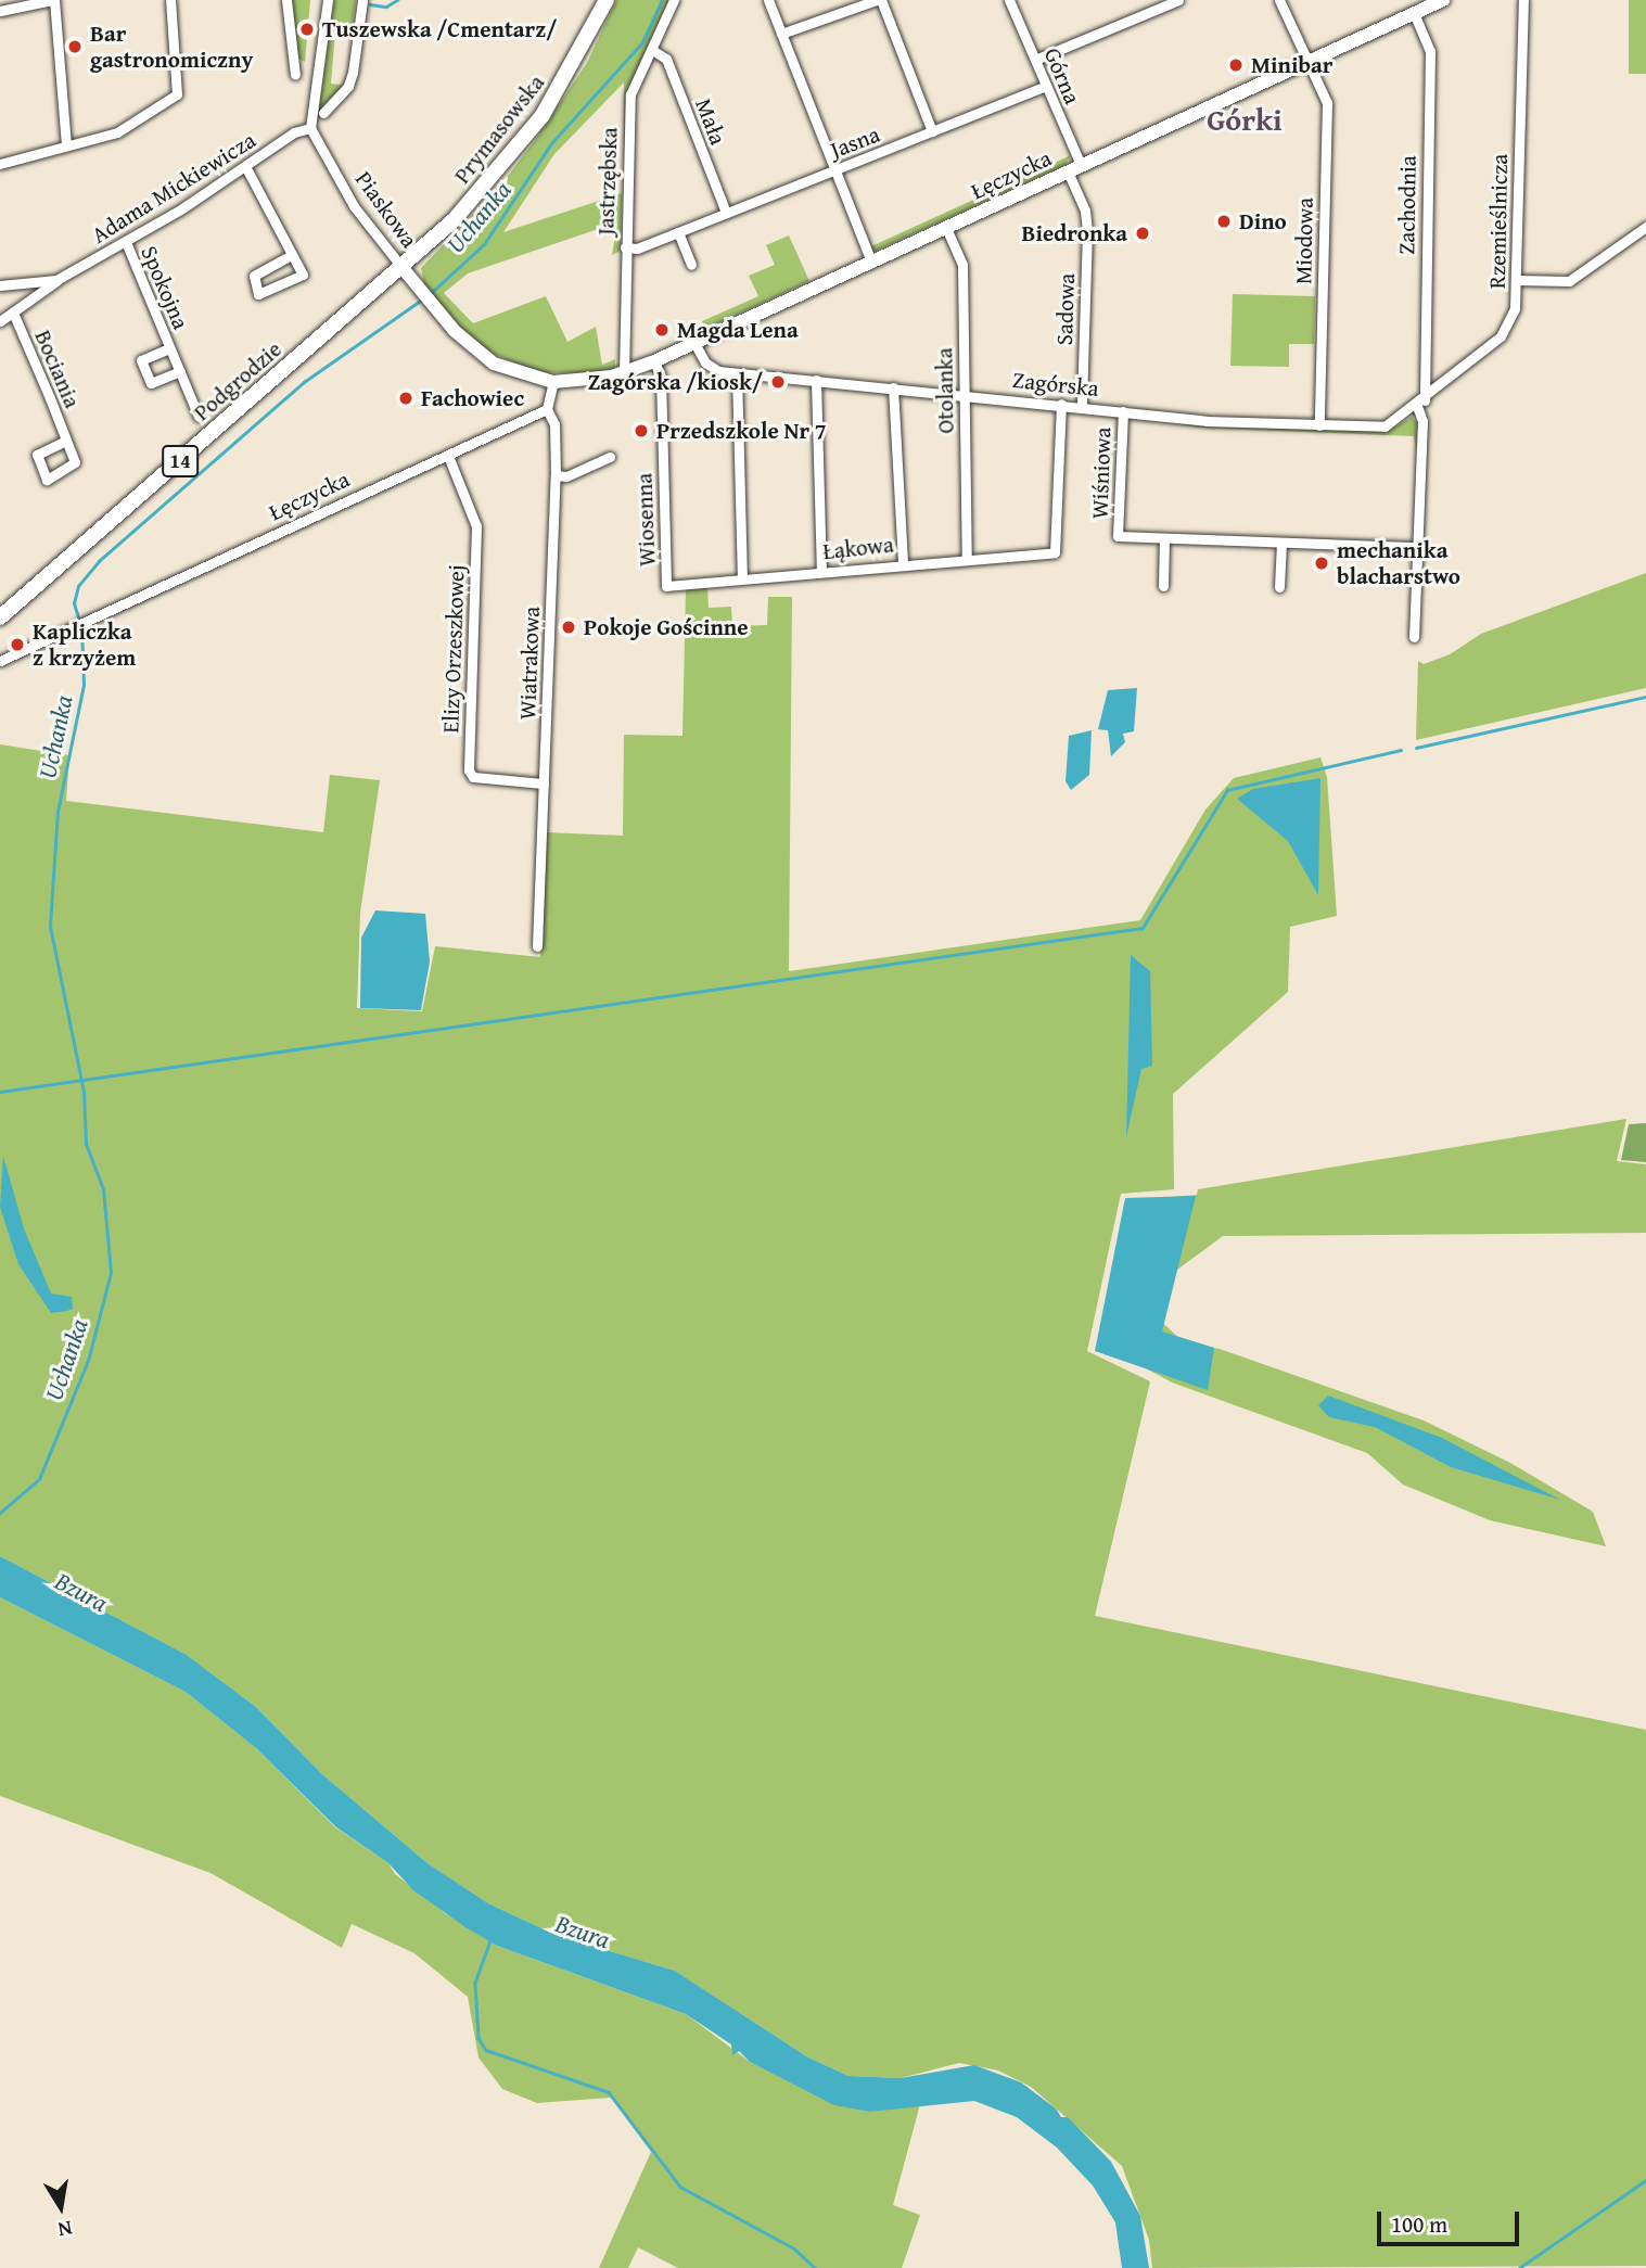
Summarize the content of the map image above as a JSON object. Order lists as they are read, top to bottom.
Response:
{
  "streets": {
    "main road": [
      "Prymasowska",
      "Łęczycka",
      "Piaskowa",
      "Podgrodzie",
      "14"
    ],
    "street": [
      "Górna",
      "Mała",
      "Jasna",
      "Jastrzębska",
      "Adama Mickiewicza",
      "Zachodnia",
      "Rzemieślnicza",
      "Miodowa",
      "Spokojna",
      "Sadowa",
      "Bociania",
      "Zagórska",
      "Otolanka",
      "Wiśniowa",
      "Wiosenna",
      "Łąkowa",
      "Elizy Orzeszkowej",
      "Wiatrakowa"
    ]
  },
  "crossings": [
    ["Górna", "Jasna"],
    ["Górna", "Łęczycka"],
    ["Górna", "Sadowa"],
    ["Mała", "Jasna"],
    ["Mała", "Jastrzębska"],
    ["Prymasowska", "Piaskowa"],
    ["Prymasowska", "Podgrodzie"],
    ["Jasna", "Jastrzębska"],
    ["Łęczycka", "Jastrzębska"],
    ["Łęczycka", "Zachodnia"],
    ["Łęczycka", "Piaskowa"],
    ["Łęczycka", "Miodowa"],
    ["Łęczycka", "Sadowa"],
    ["Łęczycka", "Zagórska"],
    ["Łęczycka", "Otolanka"],
    ["Łęczycka", "Wiosenna"],
    ["Łęczycka", "Elizy Orzeszkowej"],
    ["Łęczycka", "Wiatrakowa"],
    ["Adama Mickiewicza", "Piaskowa"],
    ["Adama Mickiewicza", "Spokojna"],
    ["Adama Mickiewicza", "Bociania"],
    ["Zachodnia", "Rzemieślnicza"],
    ["Zachodnia", "Zagórska"],
    ["Zachodnia", "Wiśniowa"],
    ["Piaskowa", "Podgrodzie"],
    ["Piaskowa", "Wiatrakowa"],
    ["Rzemieślnicza", "Zagórska"],
    ["Miodowa", "Zagórska"],
    ["Sadowa", "Zagórska"],
    ["Zagórska", "Otolanka"],
    ["Zagórska", "Wiśniowa"],
    ["Zagórska", "Łąkowa"],
    ["Otolanka", "Łąkowa"],
    ["Wiosenna", "Łąkowa"],
    ["Elizy Orzeszkowej", "Wiatrakowa"]
  ],
  "districts": ["Górki"],
  "water": ["Uchanka", "Bzura"],
  "places": [
    "Tuszewska /Cmentarz/",
    "Bar gastronomiczny",
    "Minibar",
    "Dino",
    "Biedronka",
    "Magda Lena",
    "Zagórska /kiosk/",
    "Fachowiec",
    "Przedszkole Nr 7",
    "mechanika blacharstwo",
    "Pokoje Gościnne",
    "Kapliczka z krzyżem"
  ],
  "scale_bar": "100 m",
  "north": "bottom"
}
